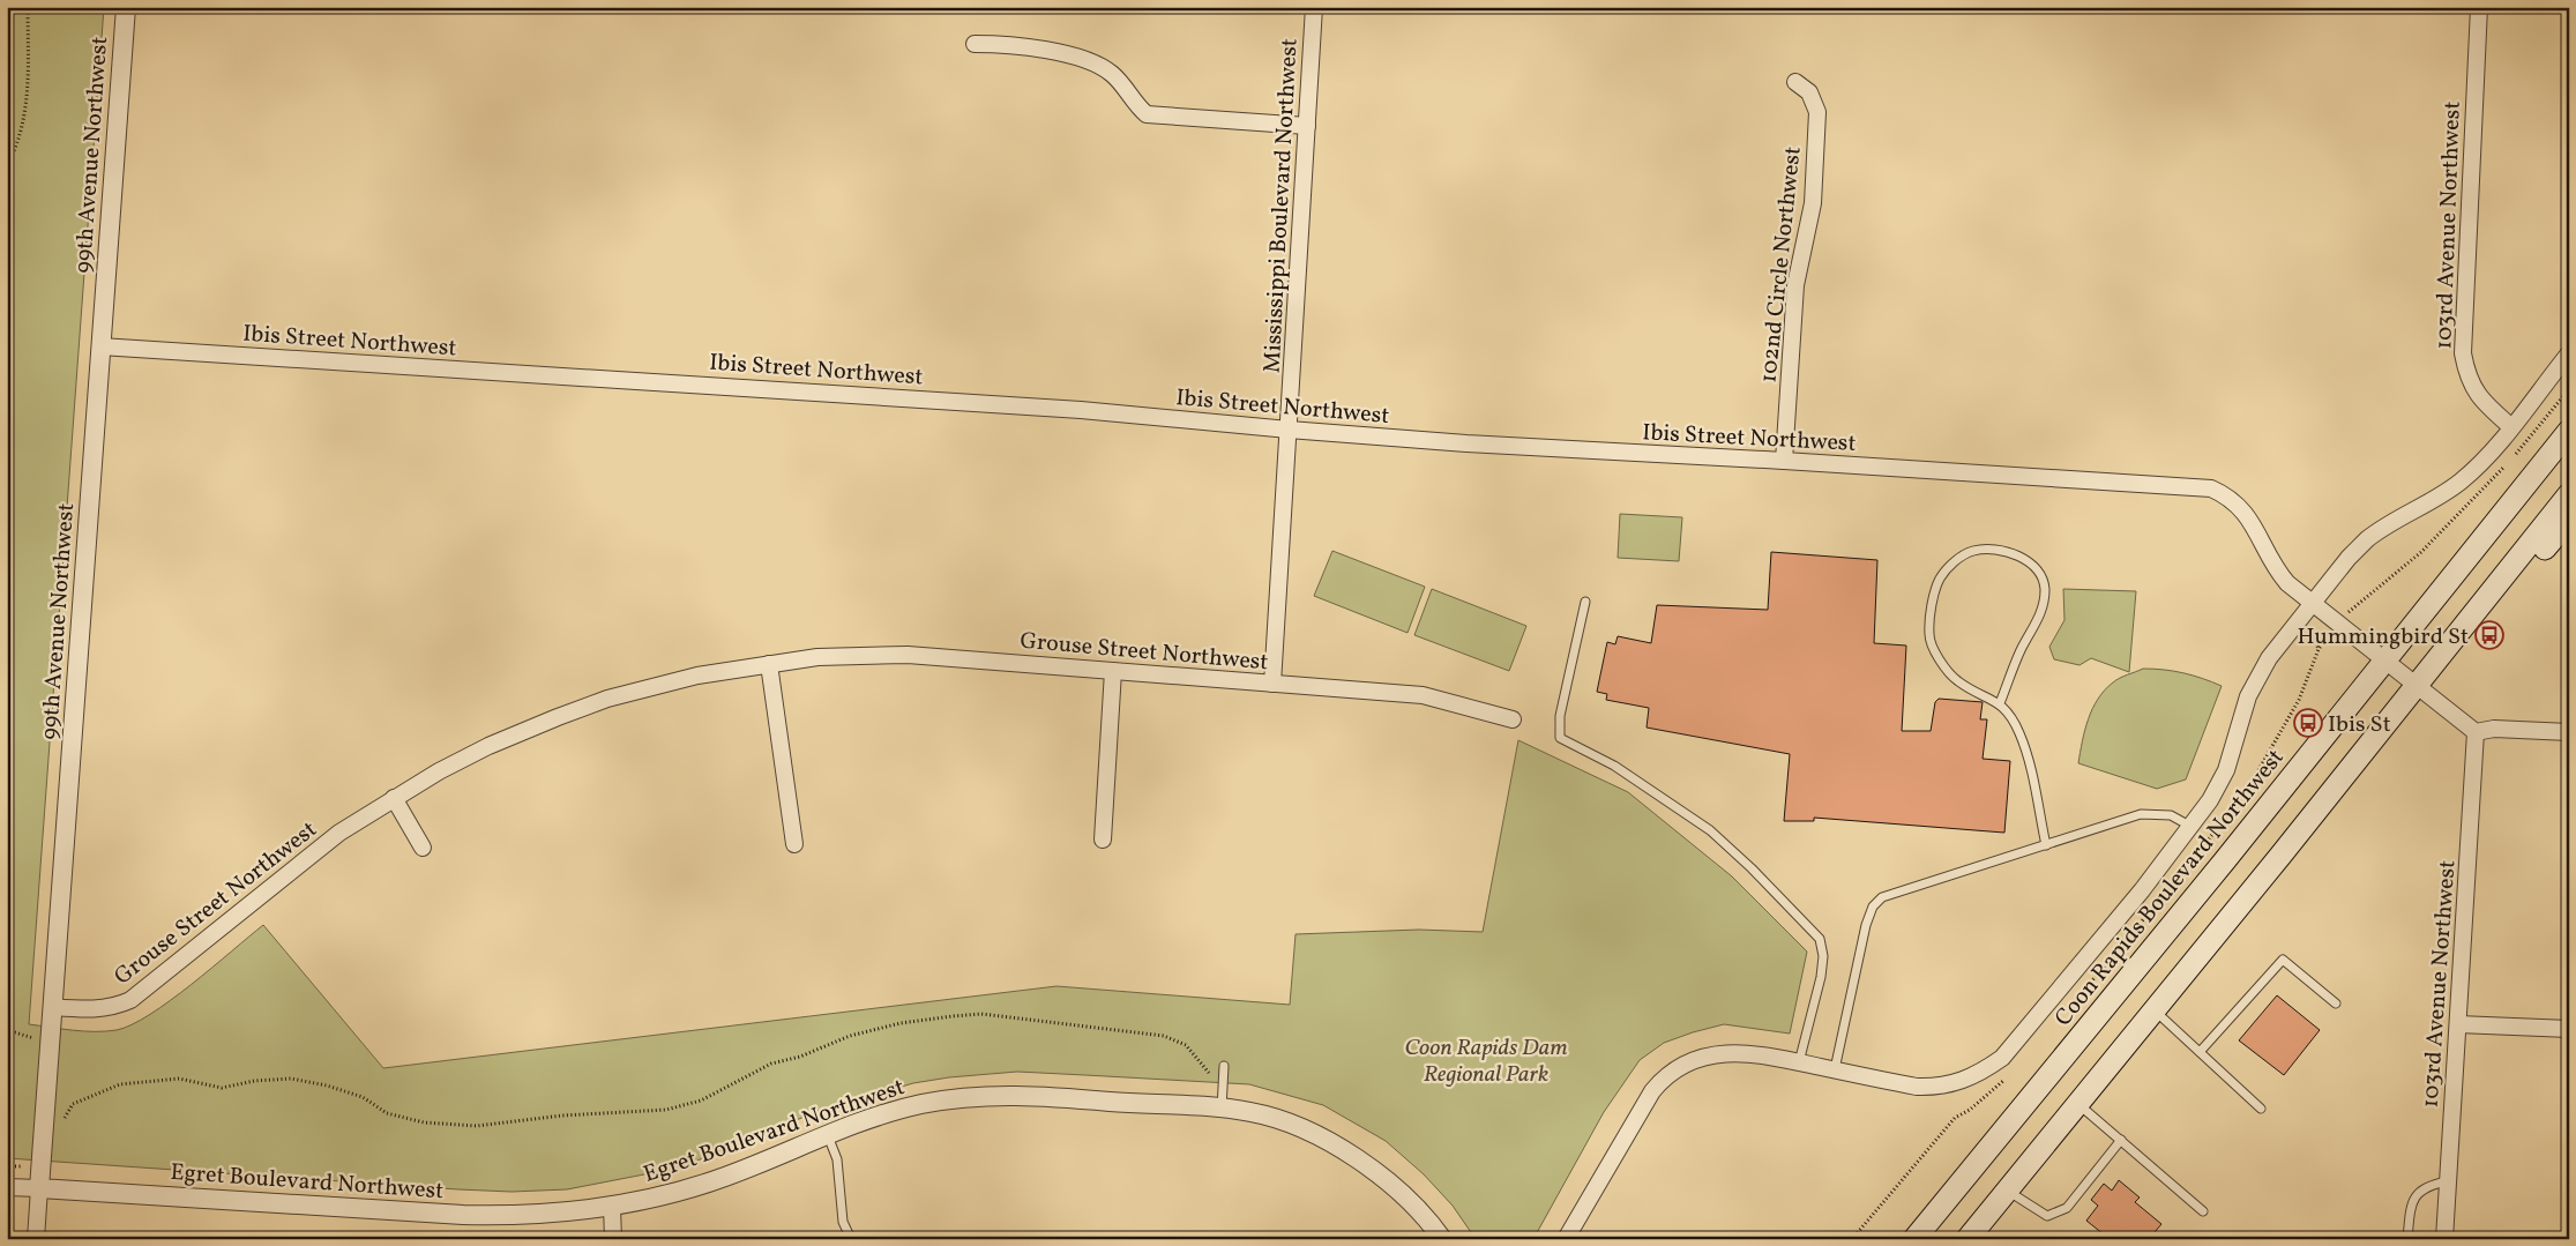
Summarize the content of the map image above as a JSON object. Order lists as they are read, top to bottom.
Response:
{
  "streets": {
    "main road": ["Coon Rapids Boulevard Northwest"],
    "street": [
      "99th Avenue Northwest",
      "Mississippi Boulevard Northwest",
      "103rd Avenue Northwest",
      "102nd Circle Northwest",
      "Ibis Street Northwest",
      "Grouse Street Northwest",
      "Egret Boulevard Northwest"
    ]
  },
  "crossings": [
    ["99th Avenue Northwest", "Ibis Street Northwest"],
    ["99th Avenue Northwest", "Grouse Street Northwest"],
    ["99th Avenue Northwest", "Egret Boulevard Northwest"],
    ["Mississippi Boulevard Northwest", "Ibis Street Northwest"],
    ["Mississippi Boulevard Northwest", "Grouse Street Northwest"],
    ["103rd Avenue Northwest", "Ibis Street Northwest"],
    ["102nd Circle Northwest", "Ibis Street Northwest"],
    ["Ibis Street Northwest", "Coon Rapids Boulevard Northwest"]
  ],
  "parks": ["Coon Rapids Dam Regional Park"],
  "places": {
    "bus stop": ["Hummingbird St", "Ibis St"]
  }
}
